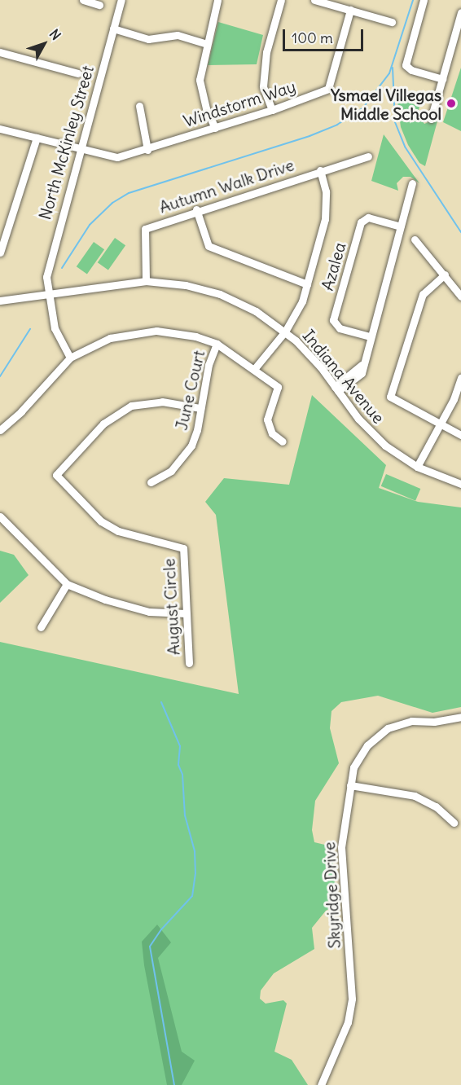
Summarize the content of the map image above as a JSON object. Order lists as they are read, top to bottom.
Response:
{
  "streets": {
    "street": [
      "Windstorm Way",
      "North McKinley Street",
      "Autumn Walk Drive",
      "Azalea",
      "Indiana Avenue",
      "June Court",
      "August Circle",
      "Skyridge Drive"
    ]
  },
  "crossings": [
    ["Windstorm Way", "North McKinley Street"],
    ["North McKinley Street", "Indiana Avenue"],
    ["Autumn Walk Drive", "Indiana Avenue"],
    ["June Court", "August Circle"]
  ],
  "places": ["Ysmael Villegas Middle School"],
  "scale_bar": "100 m",
  "north": "top right"
}
